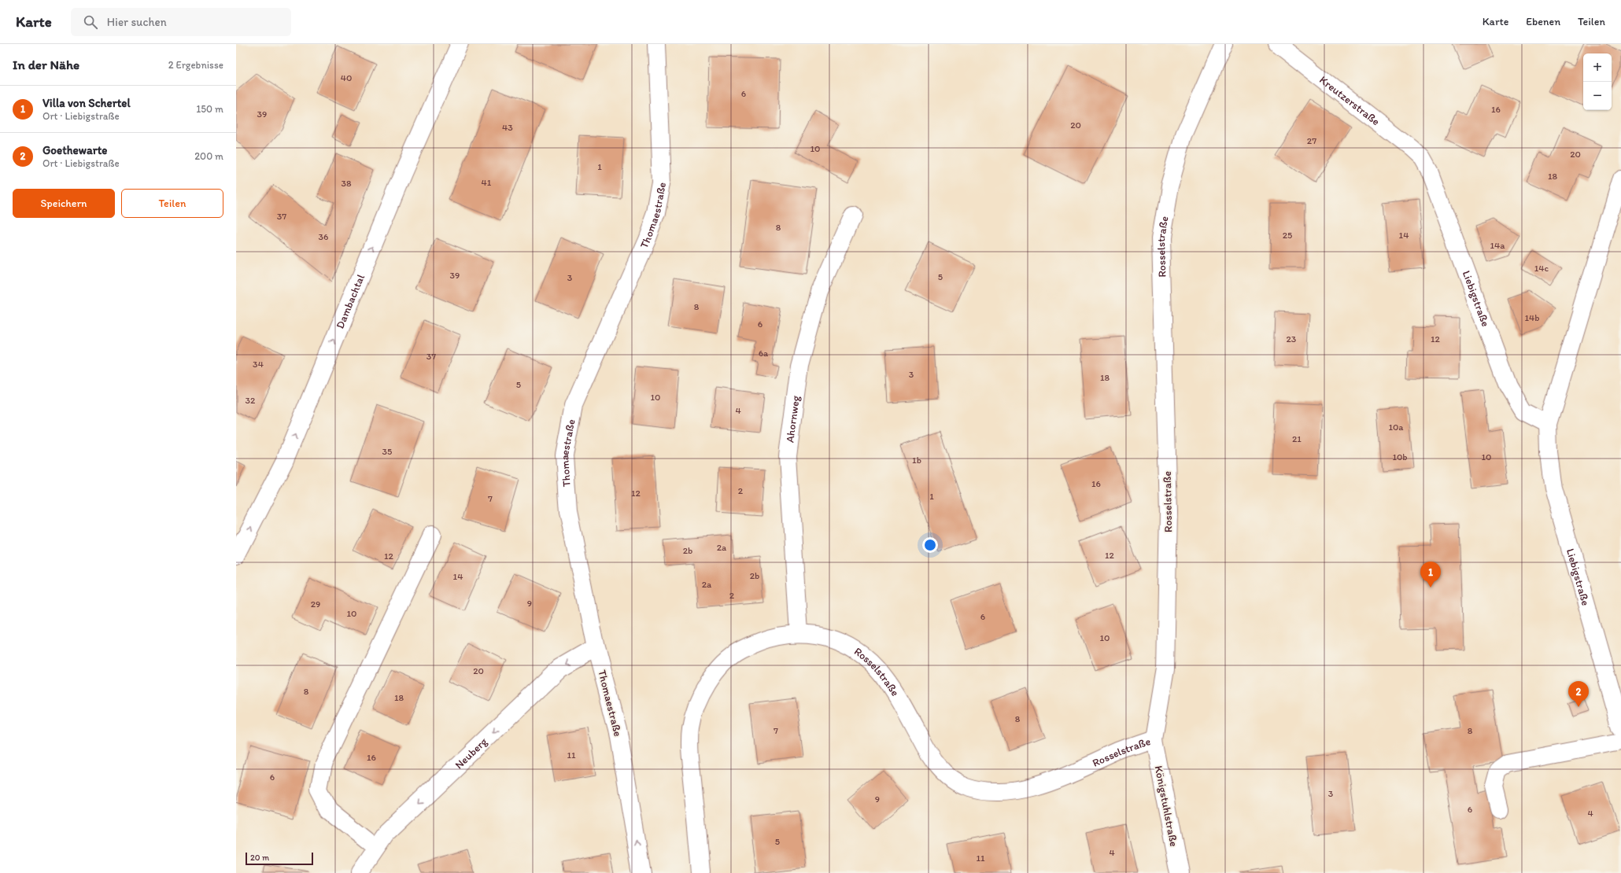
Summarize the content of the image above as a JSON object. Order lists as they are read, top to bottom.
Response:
{
  "streets": {
    "street": [
      "Kreutzerstraße",
      "Thomaestraße",
      "Rosselstraße",
      "Liebigstraße",
      "Dambachtal",
      "Ahornweg",
      "Neuberg",
      "Königstuhlstraße"
    ]
  },
  "crossings": [
    ["Kreutzerstraße", "Liebigstraße"],
    ["Thomaestraße", "Neuberg"],
    ["Rosselstraße", "Ahornweg"],
    ["Rosselstraße", "Königstuhlstraße"]
  ],
  "one_way": ["Dambachtal", "Neuberg"],
  "house_numbers": [
    "40",
    "6",
    "16",
    "39",
    "20",
    "43",
    "27",
    "10",
    "20",
    "1",
    "18",
    "41",
    "38",
    "37",
    "8",
    "25",
    "14",
    "36",
    "14a",
    "14c",
    "39",
    "5",
    "3",
    "8",
    "14b",
    "6",
    "23",
    "12",
    "6a",
    "37",
    "34",
    "3",
    "18",
    "5",
    "10",
    "32",
    "4",
    "10a",
    "21",
    "35",
    "10b",
    "10",
    "1b",
    "16",
    "2",
    "12",
    "1",
    "7",
    "2a",
    "2b",
    "12",
    "12",
    "2b",
    "14",
    "2a",
    "2",
    "9",
    "29",
    "10",
    "6",
    "10",
    "20",
    "8",
    "18",
    "8",
    "7",
    "8",
    "11",
    "16",
    "6",
    "3",
    "9",
    "6",
    "4",
    "5",
    "4",
    "11"
  ],
  "scale_bar": "20 m",
  "page": {
    "header": "Karte",
    "search": "Hier suchen",
    "nav": ["Karte", "Ebenen", "Teilen"],
    "heading": ["In der Nähe", "2 Ergebnisse"],
    "map_buttons": ["+", "−"],
    "list": [
      {
        "mark": "1",
        "name": "Villa von Schertel",
        "note": "Ort · Liebigstraße",
        "value": "150 m"
      },
      {
        "mark": "2",
        "name": "Goethewarte",
        "note": "Ort · Liebigstraße",
        "value": "200 m"
      }
    ],
    "buttons": ["Speichern", "Teilen"],
    "pins": ["1", "2"],
    "scale": "20 m"
  }
}
